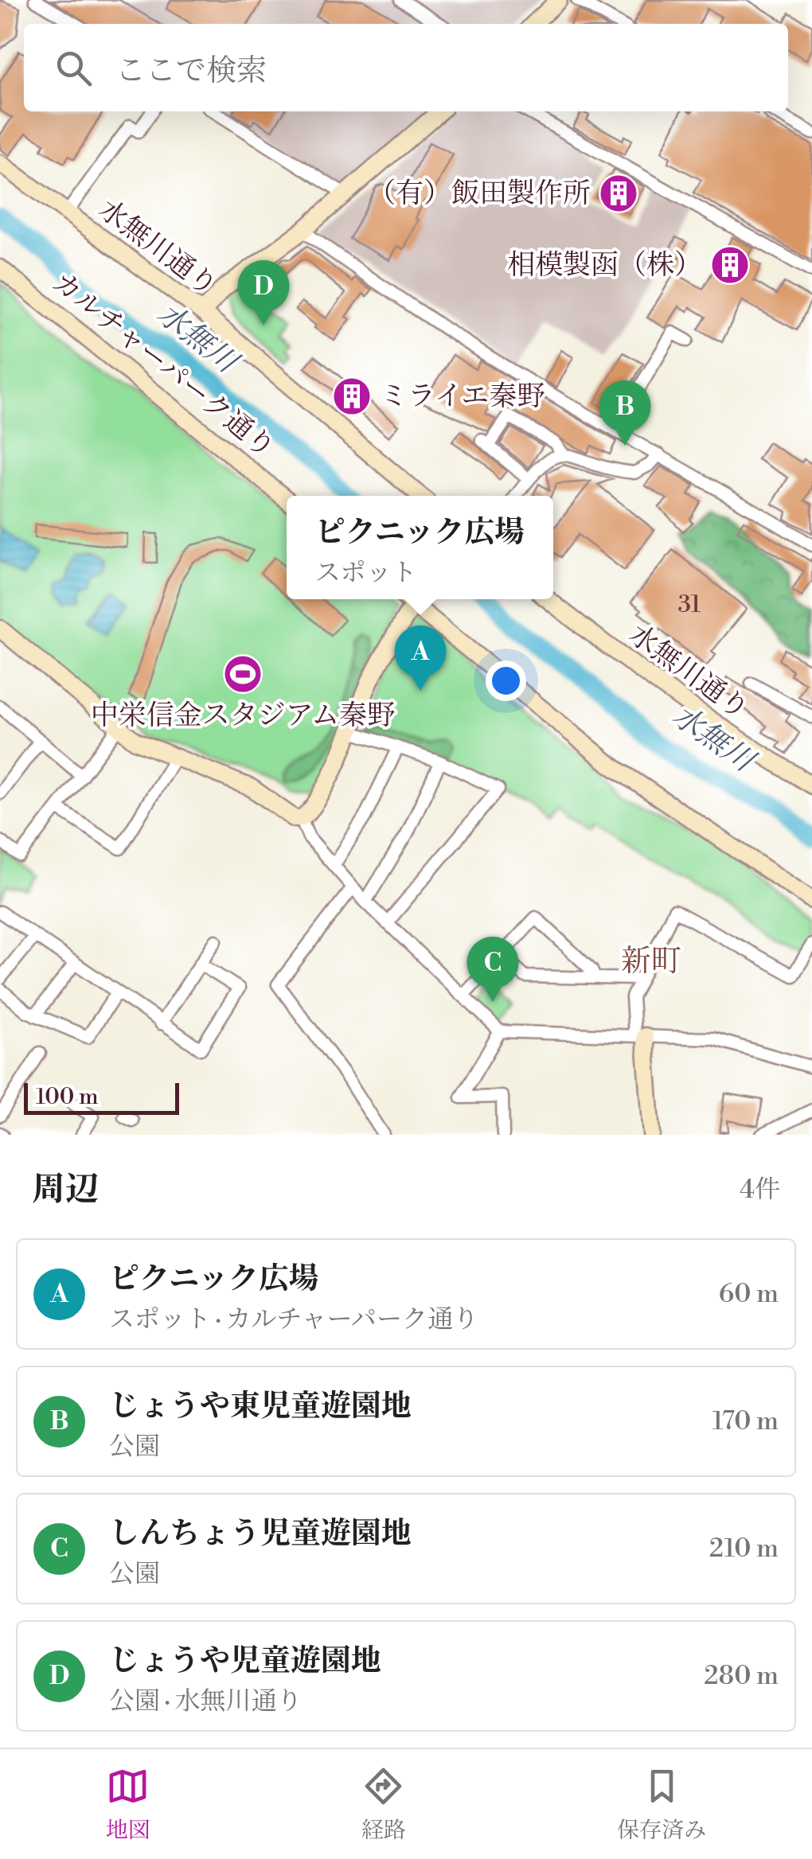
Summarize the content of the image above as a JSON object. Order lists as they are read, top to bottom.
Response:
{
  "streets": {
    "street": ["水無川通り", "カルチャーパーク通り"]
  },
  "districts": ["新町"],
  "water": ["水無川"],
  "places": {
    "building": ["（有）飯田製作所", "相模製函（株）", "ミライエ秦野"],
    "sports": ["中栄信金スタジアム秦野"]
  },
  "house_numbers": ["31"],
  "scale_bar": "100 m",
  "page": {
    "search": "ここで検索",
    "pins": [
      "D",
      "B",
      "A",
      "C"
    ],
    "popup": ["ピクニック広場", "スポット"],
    "scale": "100 m",
    "heading": ["周辺", "4件"],
    "list": [
      {
        "mark": "A",
        "name": "ピクニック広場",
        "note": "スポット · カルチャーパーク通り",
        "value": "60 m"
      },
      {
        "mark": "B",
        "name": "じょうや東児童遊園地",
        "note": "公園",
        "value": "170 m"
      },
      {
        "mark": "C",
        "name": "しんちょう児童遊園地",
        "note": "公園",
        "value": "210 m"
      },
      {
        "mark": "D",
        "name": "じょうや児童遊園地",
        "note": "公園 · 水無川通り",
        "value": "280 m"
      }
    ],
    "nav": ["地図", "経路", "保存済み"]
  }
}
